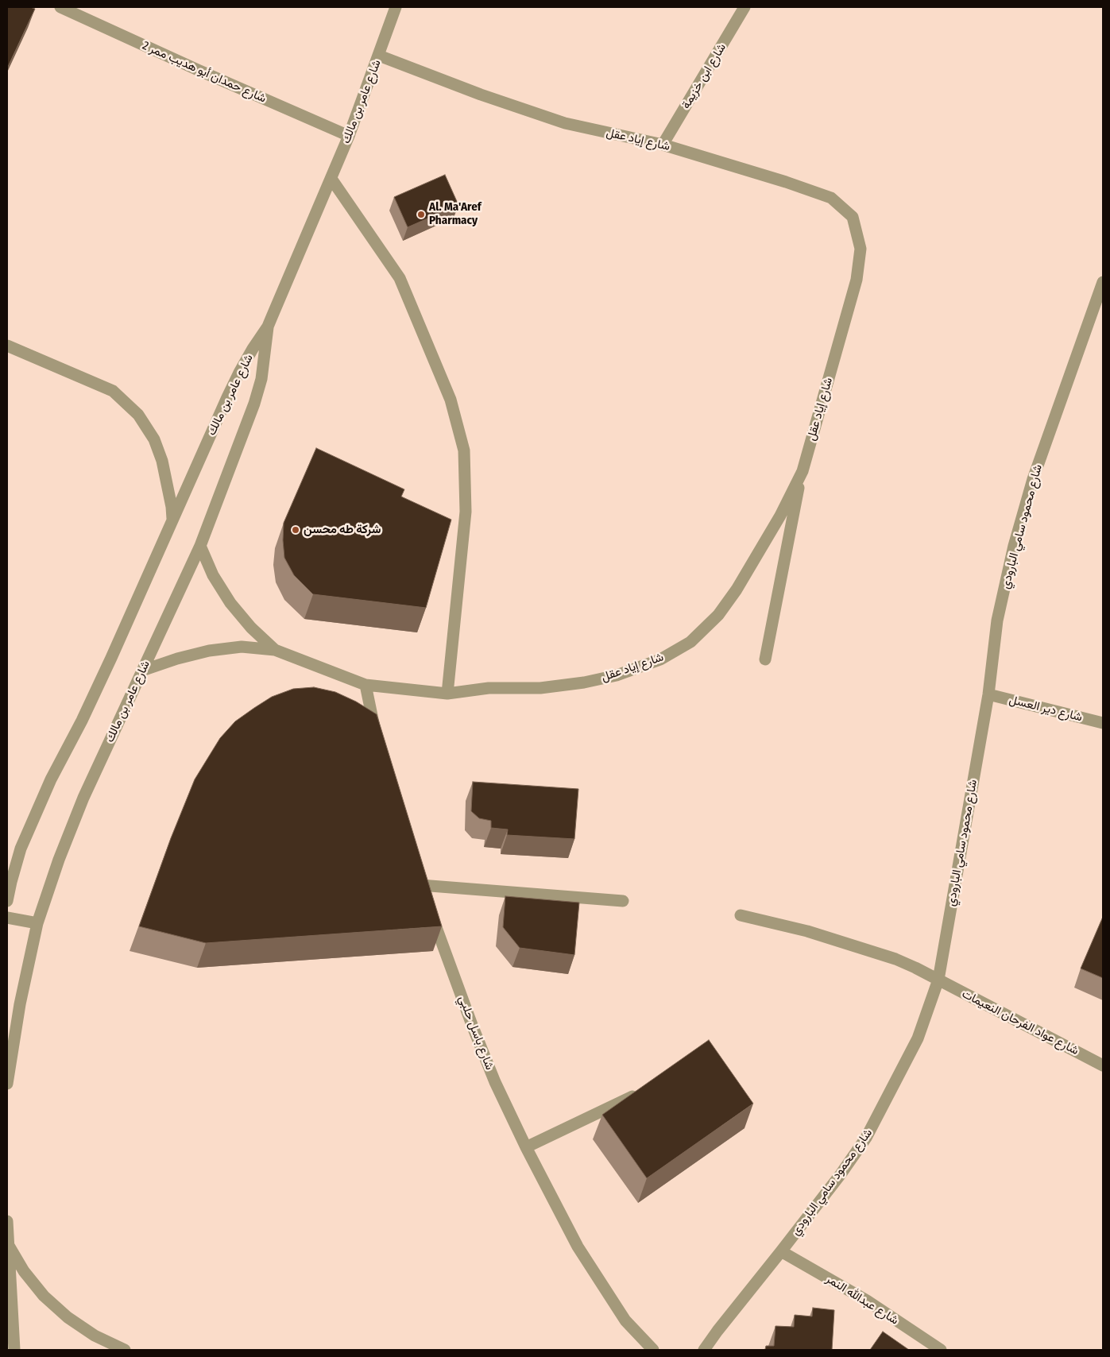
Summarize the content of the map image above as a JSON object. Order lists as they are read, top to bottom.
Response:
{
  "streets": {
    "street": [
      "شارع حمدان أبو هديب ممر 2",
      "شارع ابن خزيمة",
      "شارع عامر بن مالك",
      "شارع إياد عقل",
      "شارع محمود سامي البارودي",
      "شارع دير العسل",
      "شارع عواد الفرحان النعيمات",
      "شارع باسل حلبي",
      "شارع عبدالله النمر"
    ]
  },
  "crossings": [
    ["شارع حمدان أبو هديب ممر 2", "شارع عامر بن مالك"],
    ["شارع ابن خزيمة", "شارع إياد عقل"],
    ["شارع عامر بن مالك", "شارع إياد عقل"],
    ["شارع محمود سامي البارودي", "شارع دير العسل"],
    ["شارع محمود سامي البارودي", "شارع عواد الفرحان النعيمات"],
    ["شارع محمود سامي البارودي", "شارع عبدالله النمر"]
  ],
  "places": ["Al. Ma'Aref Pharmacy", "شركة طه محسن"]
}
